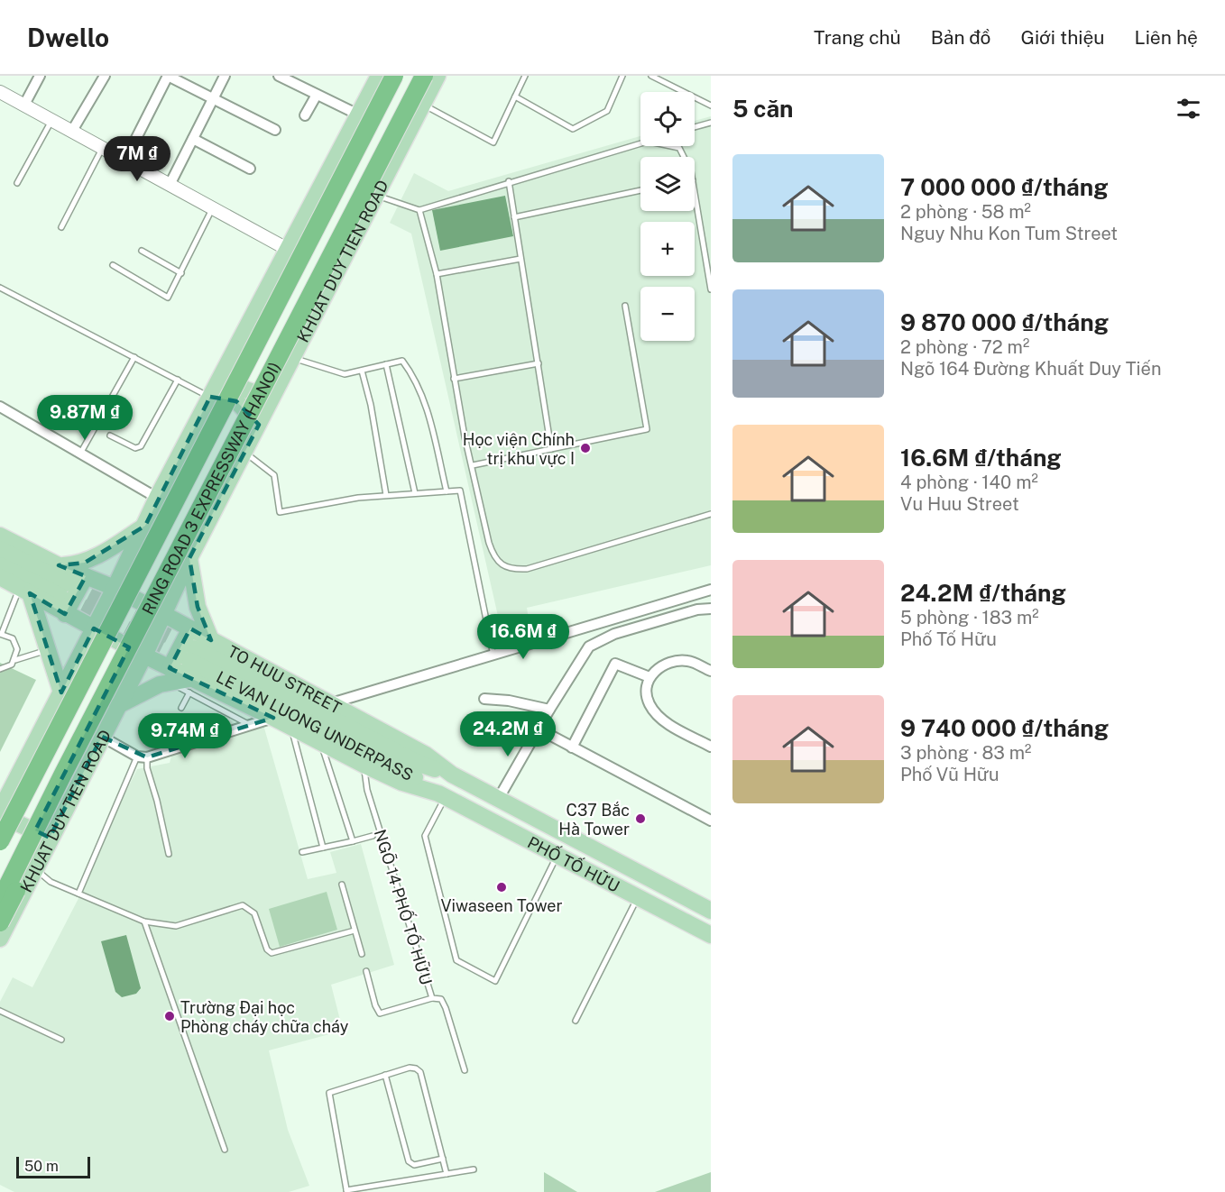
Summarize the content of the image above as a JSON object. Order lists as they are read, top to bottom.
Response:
{
  "streets": {
    "highway": ["RING ROAD 3 EXPRESSWAY (HANOI)"],
    "main road": [
      "KHUAT DUY TIEN ROAD",
      "TO HUU STREET",
      "LE VAN LUONG UNDERPASS",
      "PHỐ TỐ HỮU"
    ],
    "lane": ["NGÕ 14 PHỐ TỐ HỮU"]
  },
  "crossings": [
    ["KHUAT DUY TIEN ROAD", "TO HUU STREET"],
    ["TO HUU STREET", "LE VAN LUONG UNDERPASS"],
    ["TO HUU STREET", "PHỐ TỐ HỮU"],
    ["LE VAN LUONG UNDERPASS", "PHỐ TỐ HỮU"]
  ],
  "places": [
    "Học viện Chính trị khu vực I",
    "C37 Bắc Hà Tower",
    "Viwaseen Tower",
    "Trường Đại học Phòng cháy chữa cháy"
  ],
  "scale_bar": "50 m",
  "page": {
    "header": "Dwello",
    "nav": [
      "Trang chủ",
      "Bản đồ",
      "Giới thiệu",
      "Liên hệ"
    ],
    "heading": "5 căn",
    "map_buttons": ["+", "−"],
    "price": [
      "7M ₫",
      "9.87M ₫",
      "16.6M ₫",
      "24.2M ₫",
      "9.74M ₫"
    ],
    "list": [
      {
        "name": "7 000 000 ₫/tháng",
        "note": "2 phòng · 58 m² · Nguy Nhu Kon Tum Street"
      },
      {
        "name": "9 870 000 ₫/tháng",
        "note": "2 phòng · 72 m² · Ngõ 164 Đường Khuất Duy Tiến"
      },
      {
        "name": "16.6M ₫/tháng",
        "note": "4 phòng · 140 m² · Vu Huu Street"
      },
      {
        "name": "24.2M ₫/tháng",
        "note": "5 phòng · 183 m² · Phố Tố Hữu"
      },
      {
        "name": "9 740 000 ₫/tháng",
        "note": "3 phòng · 83 m² · Phố Vũ Hữu"
      }
    ],
    "scale": "50 m"
  }
}
